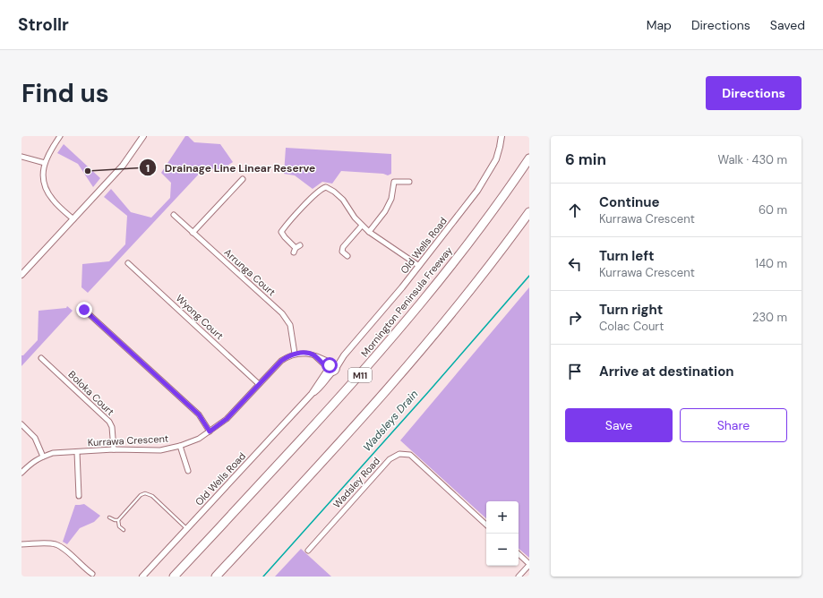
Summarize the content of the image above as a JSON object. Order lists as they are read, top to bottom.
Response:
{
  "streets": {
    "highway": ["Mornington Peninsula Freeway", "M11"],
    "street": [
      "Old Wells Road",
      "Arrunga Court",
      "Wyong Court",
      "Boloka Court",
      "Kurrawa Crescent",
      "Wadsley Road"
    ]
  },
  "crossings": [
    ["Arrunga Court", "Kurrawa Crescent"],
    ["Wyong Court", "Kurrawa Crescent"],
    ["Boloka Court", "Kurrawa Crescent"]
  ],
  "water": ["Wadsleys Drain"],
  "places": ["Drainage Line Linear Reserve"],
  "page": {
    "header": "Strollr",
    "nav": ["Map", "Directions", "Saved"],
    "buttons": [
      "Directions",
      ["Save", "Share"]
    ],
    "title": "Find us",
    "heading": ["6 min", "Walk · 430 m"],
    "list": [
      ["Continue", "Kurrawa Crescent", "60 m"],
      ["Turn left", "Kurrawa Crescent", "140 m"],
      ["Turn right", "Colac Court", "230 m"],
      "Arrive at destination"
    ],
    "map_buttons": ["+", "−"]
  }
}
